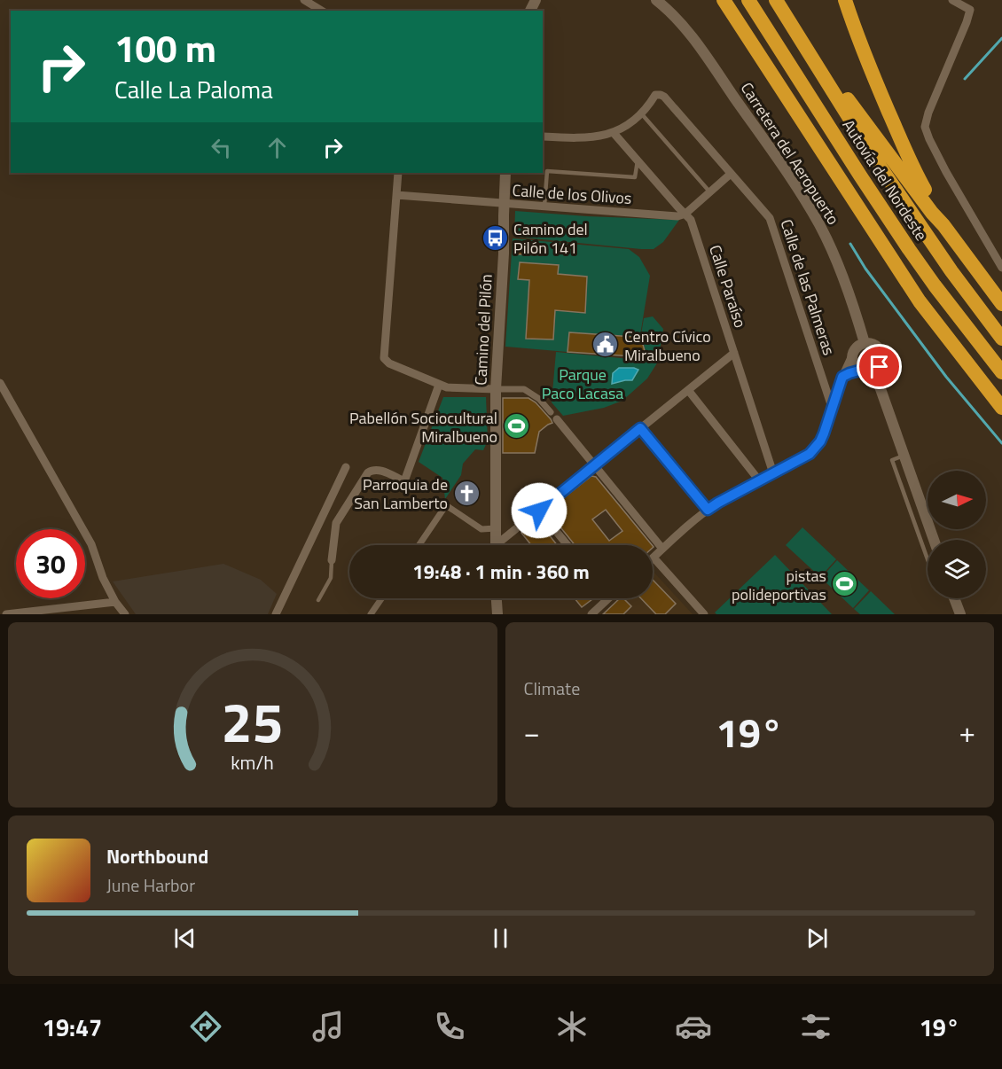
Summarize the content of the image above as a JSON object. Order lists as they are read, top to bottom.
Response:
{
  "streets": {
    "highway": ["Autovía del Nordeste"],
    "street": [
      "Carretera del Aeropuerto",
      "Calle de los Olivos",
      "Calle Paraíso",
      "Calle de las Palmeras",
      "Camino del Pilón"
    ]
  },
  "crossings": [
    ["Calle de los Olivos", "Calle Paraíso"],
    ["Calle de los Olivos", "Camino del Pilón"]
  ],
  "parks": ["Parque Paco Lacasa"],
  "places": {
    "bus stop": ["Camino del Pilón 141"],
    "public building": ["Centro Cívico Miralbueno"],
    "sports": ["Pabellón Sociocultural Miralbueno", "pistas polideportivas"],
    "church": ["Parroquia de San Lamberto"]
  },
  "north": "right",
  "page": {
    "turn": ["100 m", "Calle La Paloma"],
    "limit": "30",
    "trip": "19:48 · 1 min · 360 m",
    "tile": "Climate",
    "heat": ["−", "19°", "+"],
    "song": ["Northbound", "June Harbor"],
    "tabs": ["19:47", "19°"],
    "gauge": ["25", "km/h"]
  }
}
